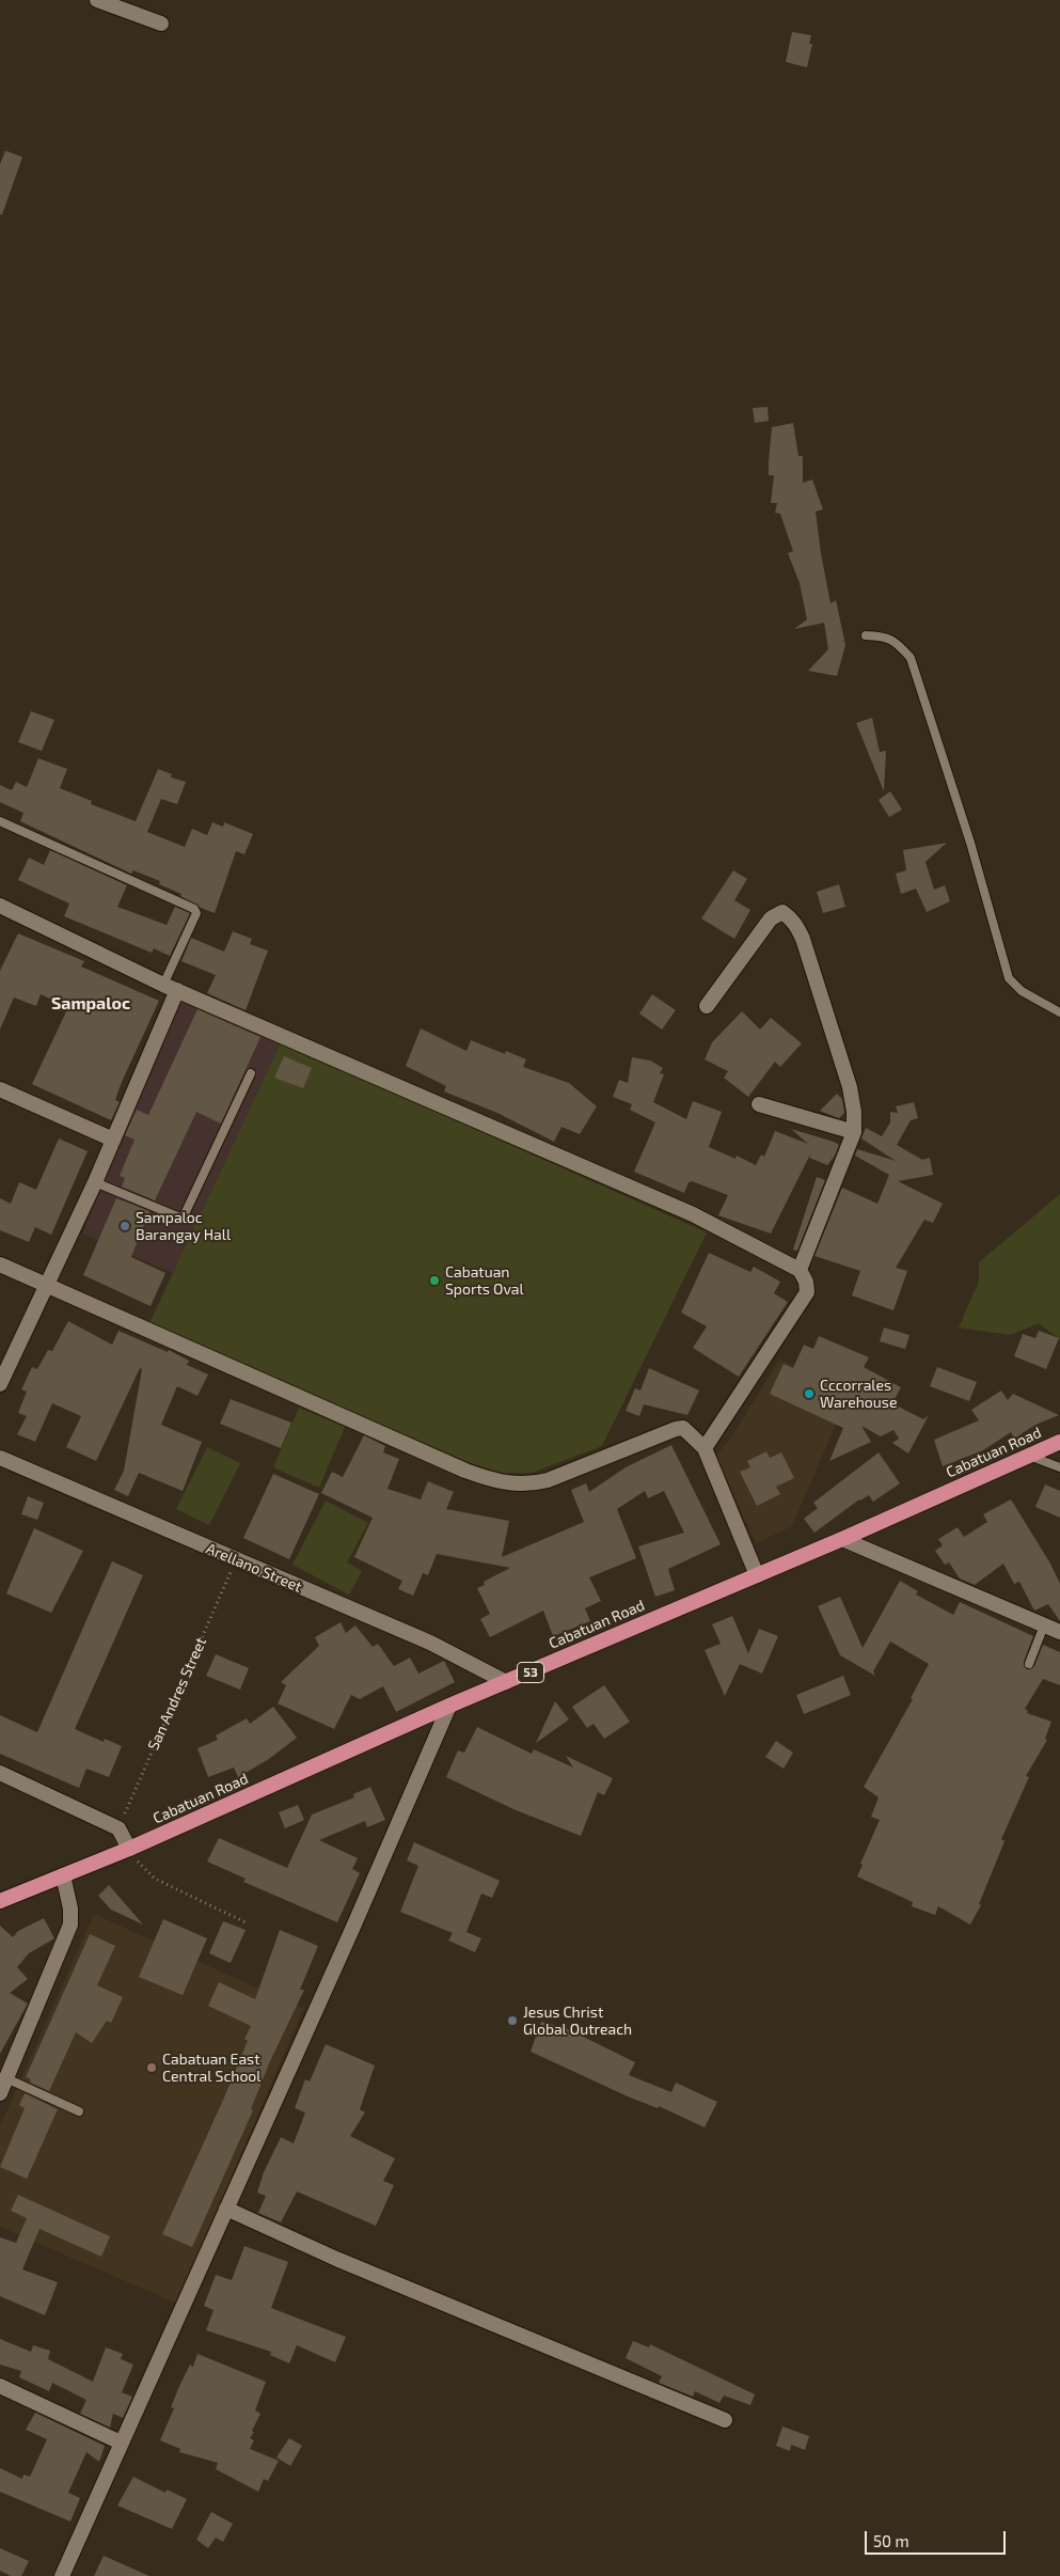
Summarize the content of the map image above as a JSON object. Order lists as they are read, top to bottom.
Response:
{
  "streets": {
    "highway": ["Cabatuan Road", "53"],
    "street": ["Arellano Street"],
    "path": ["San Andres Street"]
  },
  "crossings": [
    ["Cabatuan Road", "Arellano Street"],
    ["Arellano Street", "San Andres Street"]
  ],
  "districts": ["Sampaloc"],
  "places": [
    "Sampaloc Barangay Hall",
    "Cabatuan Sports Oval",
    "Cccorrales Warehouse",
    "Jesus Christ Global Outreach",
    "Cabatuan East Central School"
  ],
  "scale_bar": "50 m"
}
